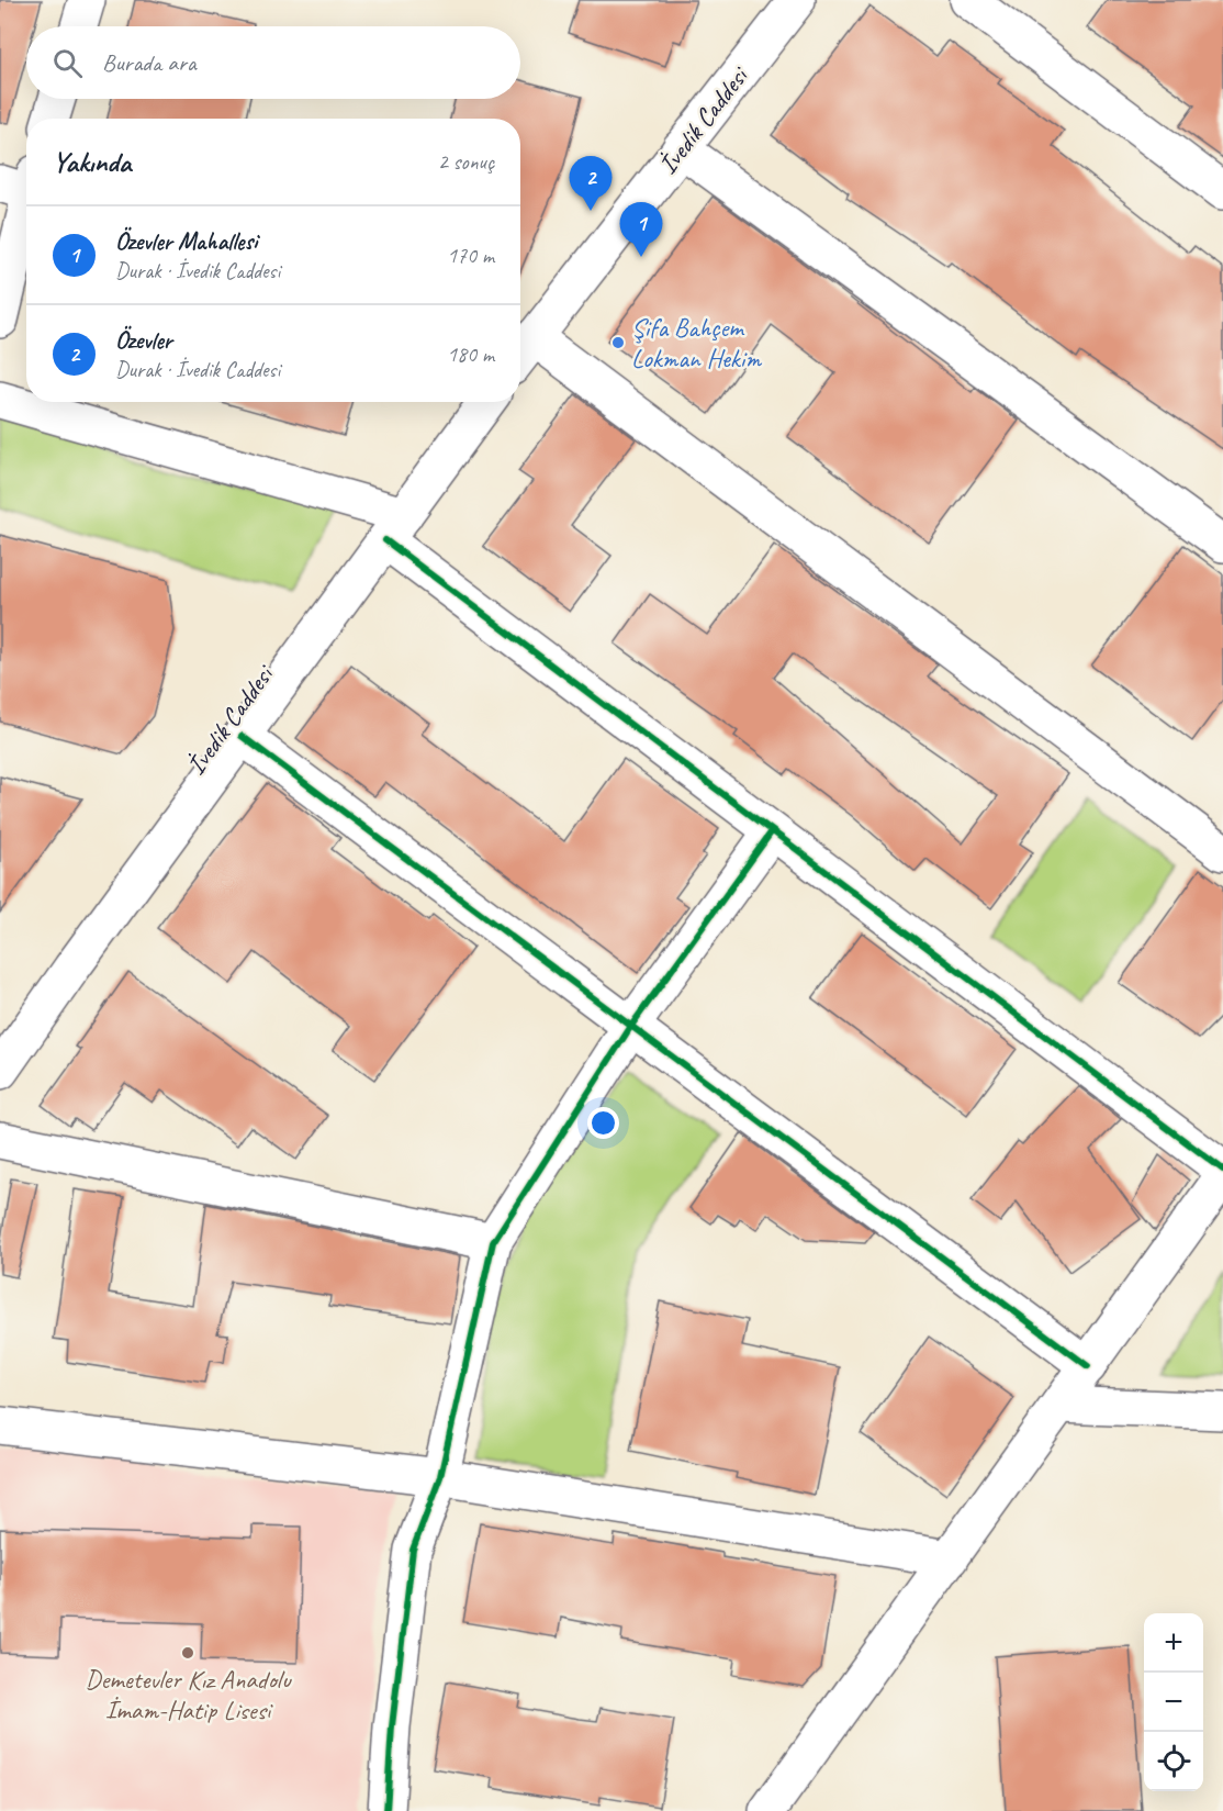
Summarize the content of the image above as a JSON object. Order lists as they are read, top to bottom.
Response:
{
  "streets": {
    "street": ["İvedik Caddesi"]
  },
  "places": ["Şifa Bahçem Lokman Hekim", "Demetevler Kız Anadolu İmam-Hatip Lisesi"],
  "page": {
    "search": "Burada ara",
    "heading": ["Yakında", "2 sonuç"],
    "pins": ["2", "1"],
    "list": [
      {
        "mark": "1",
        "name": "Özevler Mahallesi",
        "note": "Durak · İvedik Caddesi",
        "value": "170 m"
      },
      {
        "mark": "2",
        "name": "Özevler",
        "note": "Durak · İvedik Caddesi",
        "value": "180 m"
      }
    ],
    "map_buttons": ["+", "−"]
  }
}
